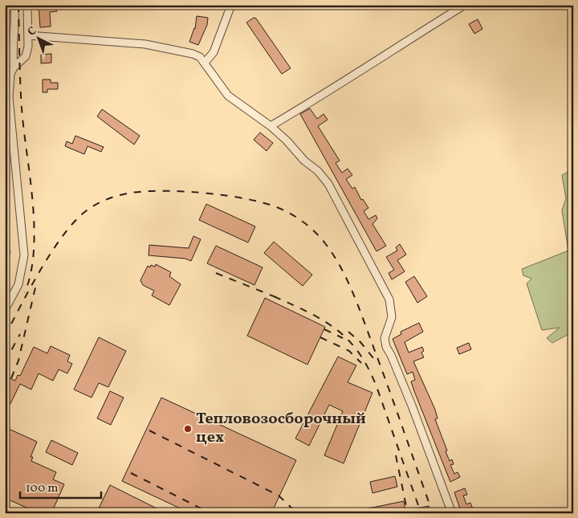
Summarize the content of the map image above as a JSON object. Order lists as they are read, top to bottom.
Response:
{
  "places": ["Тепловозосборочный цех"],
  "scale_bar": "100 m",
  "north": "top left"
}
